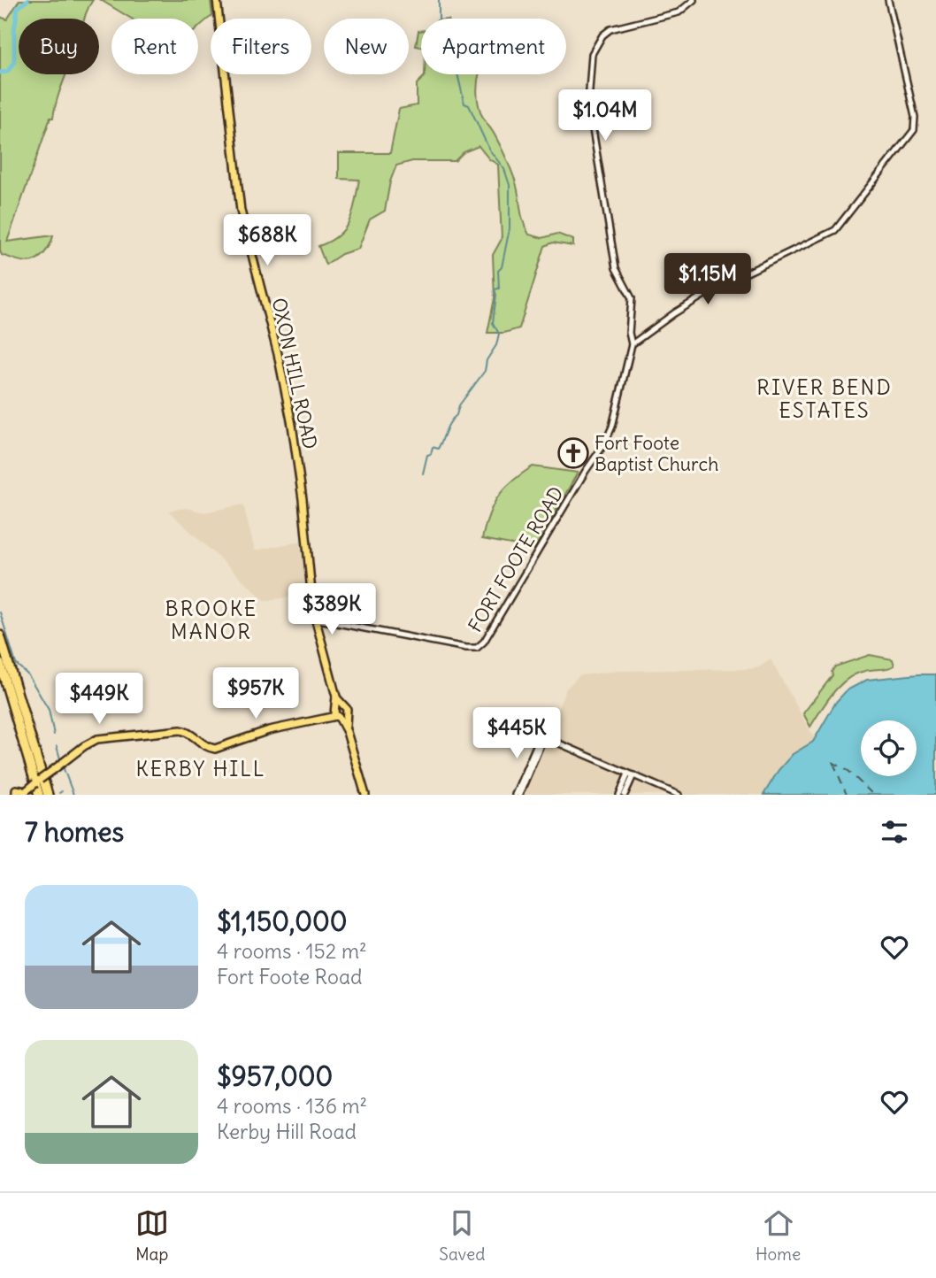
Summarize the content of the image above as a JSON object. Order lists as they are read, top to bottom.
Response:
{
  "streets": {
    "main road": ["OXON HILL ROAD"],
    "street": ["FORT FOOTE ROAD"]
  },
  "crossings": [
    ["OXON HILL ROAD", "FORT FOOTE ROAD"]
  ],
  "districts": ["RIVER BEND ESTATES", "BROOKE MANOR", "KERBY HILL"],
  "places": {
    "church": ["Fort Foote Baptist Church"]
  },
  "page": {
    "chip": [
      "Buy",
      "Rent",
      "Filters",
      "New",
      "Apartment"
    ],
    "price": [
      "$1.04M",
      "$688K",
      "$1.15M",
      "$389K",
      "$957K",
      "$449K",
      "$445K"
    ],
    "heading": "7 homes",
    "list": [
      {
        "name": "$1,150,000",
        "note": "4 rooms · 152 m² · Fort Foote Road"
      },
      {
        "name": "$957,000",
        "note": "4 rooms · 136 m² · Kerby Hill Road"
      }
    ],
    "tabs": ["Map", "Saved", "Home"]
  }
}
